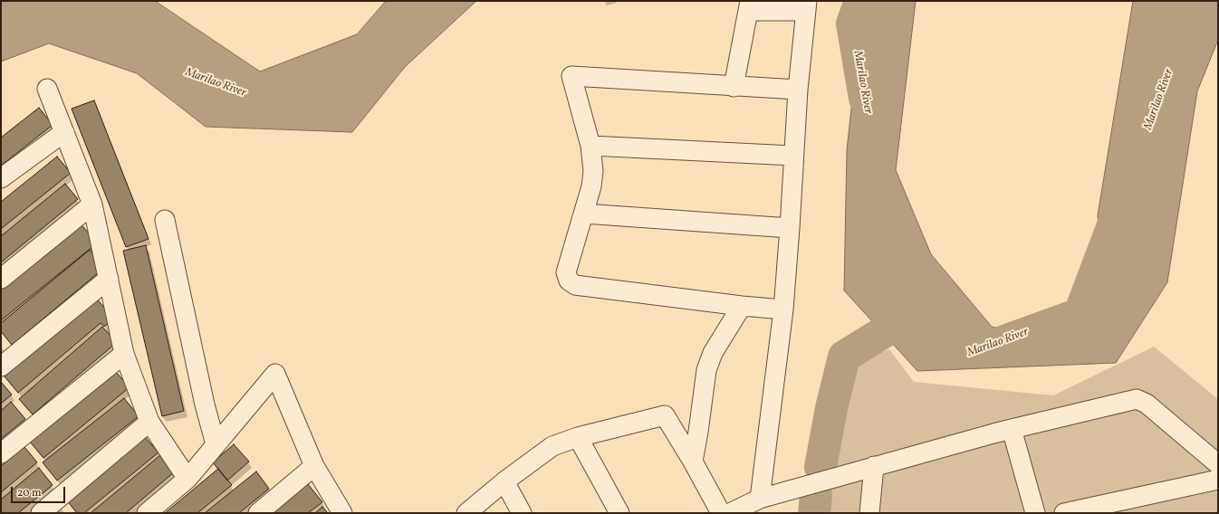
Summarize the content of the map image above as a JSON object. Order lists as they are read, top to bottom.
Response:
{
  "water": ["Marilao River"],
  "scale_bar": "20 m"
}
